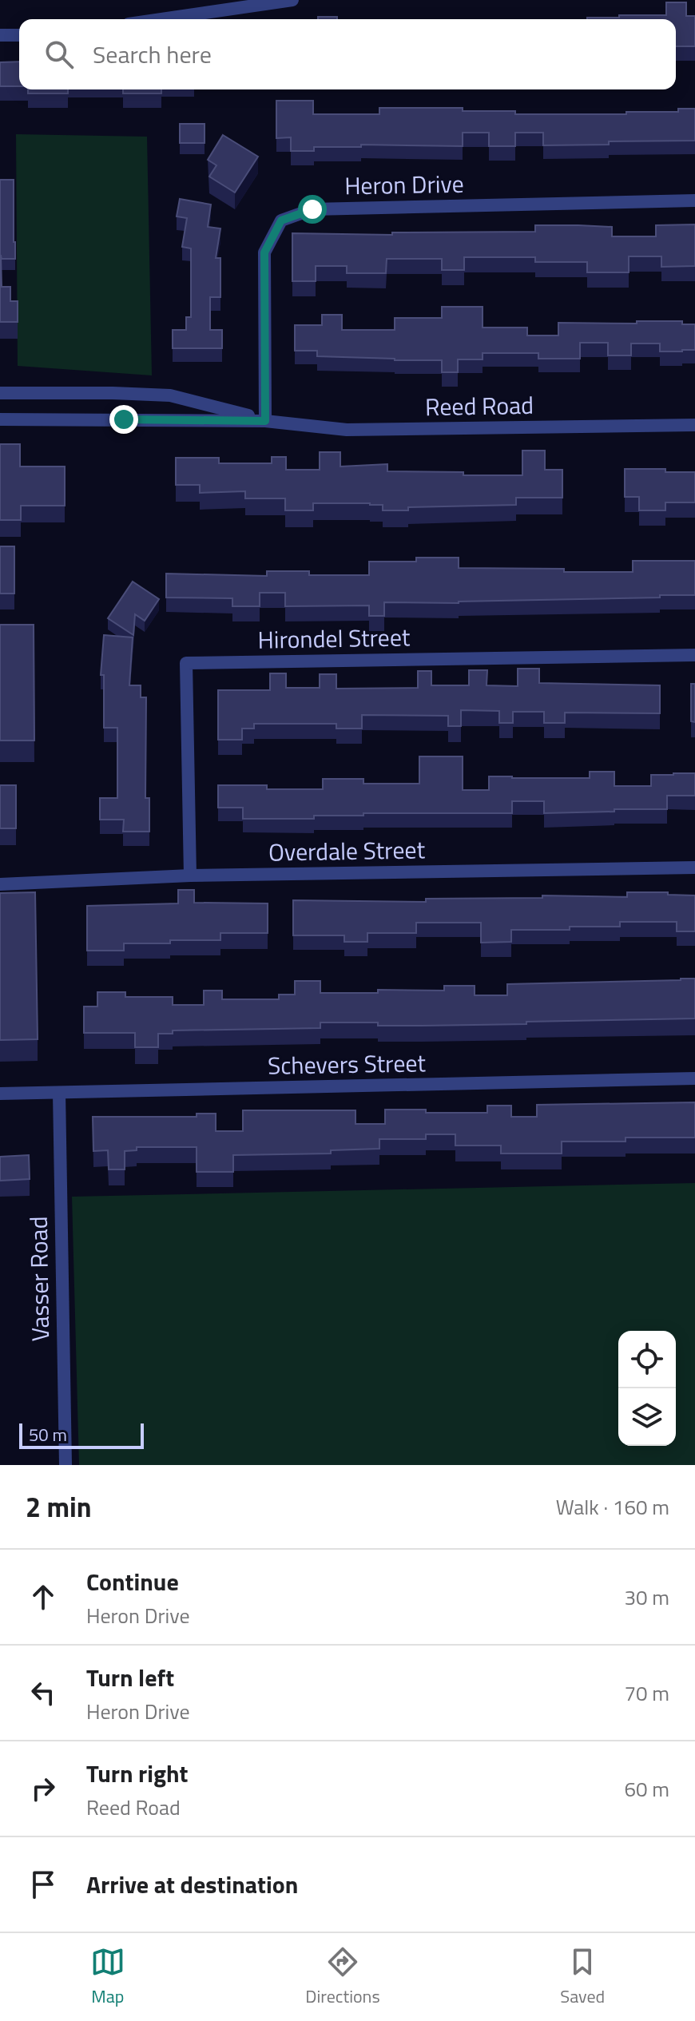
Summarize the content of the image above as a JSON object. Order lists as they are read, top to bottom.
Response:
{
  "streets": {
    "street": [
      "Heron Drive",
      "Reed Road",
      "Hirondel Street",
      "Overdale Street",
      "Schevers Street",
      "Vasser Road"
    ]
  },
  "crossings": [
    ["Heron Drive", "Reed Road"],
    ["Hirondel Street", "Overdale Street"],
    ["Schevers Street", "Vasser Road"]
  ],
  "scale_bar": "50 m",
  "page": {
    "search": "Search here",
    "scale": "50 m",
    "heading": ["2 min", "Walk · 160 m"],
    "list": [
      ["Continue", "Heron Drive", "30 m"],
      ["Turn left", "Heron Drive", "70 m"],
      ["Turn right", "Reed Road", "60 m"],
      "Arrive at destination"
    ],
    "nav": ["Map", "Directions", "Saved"]
  }
}
